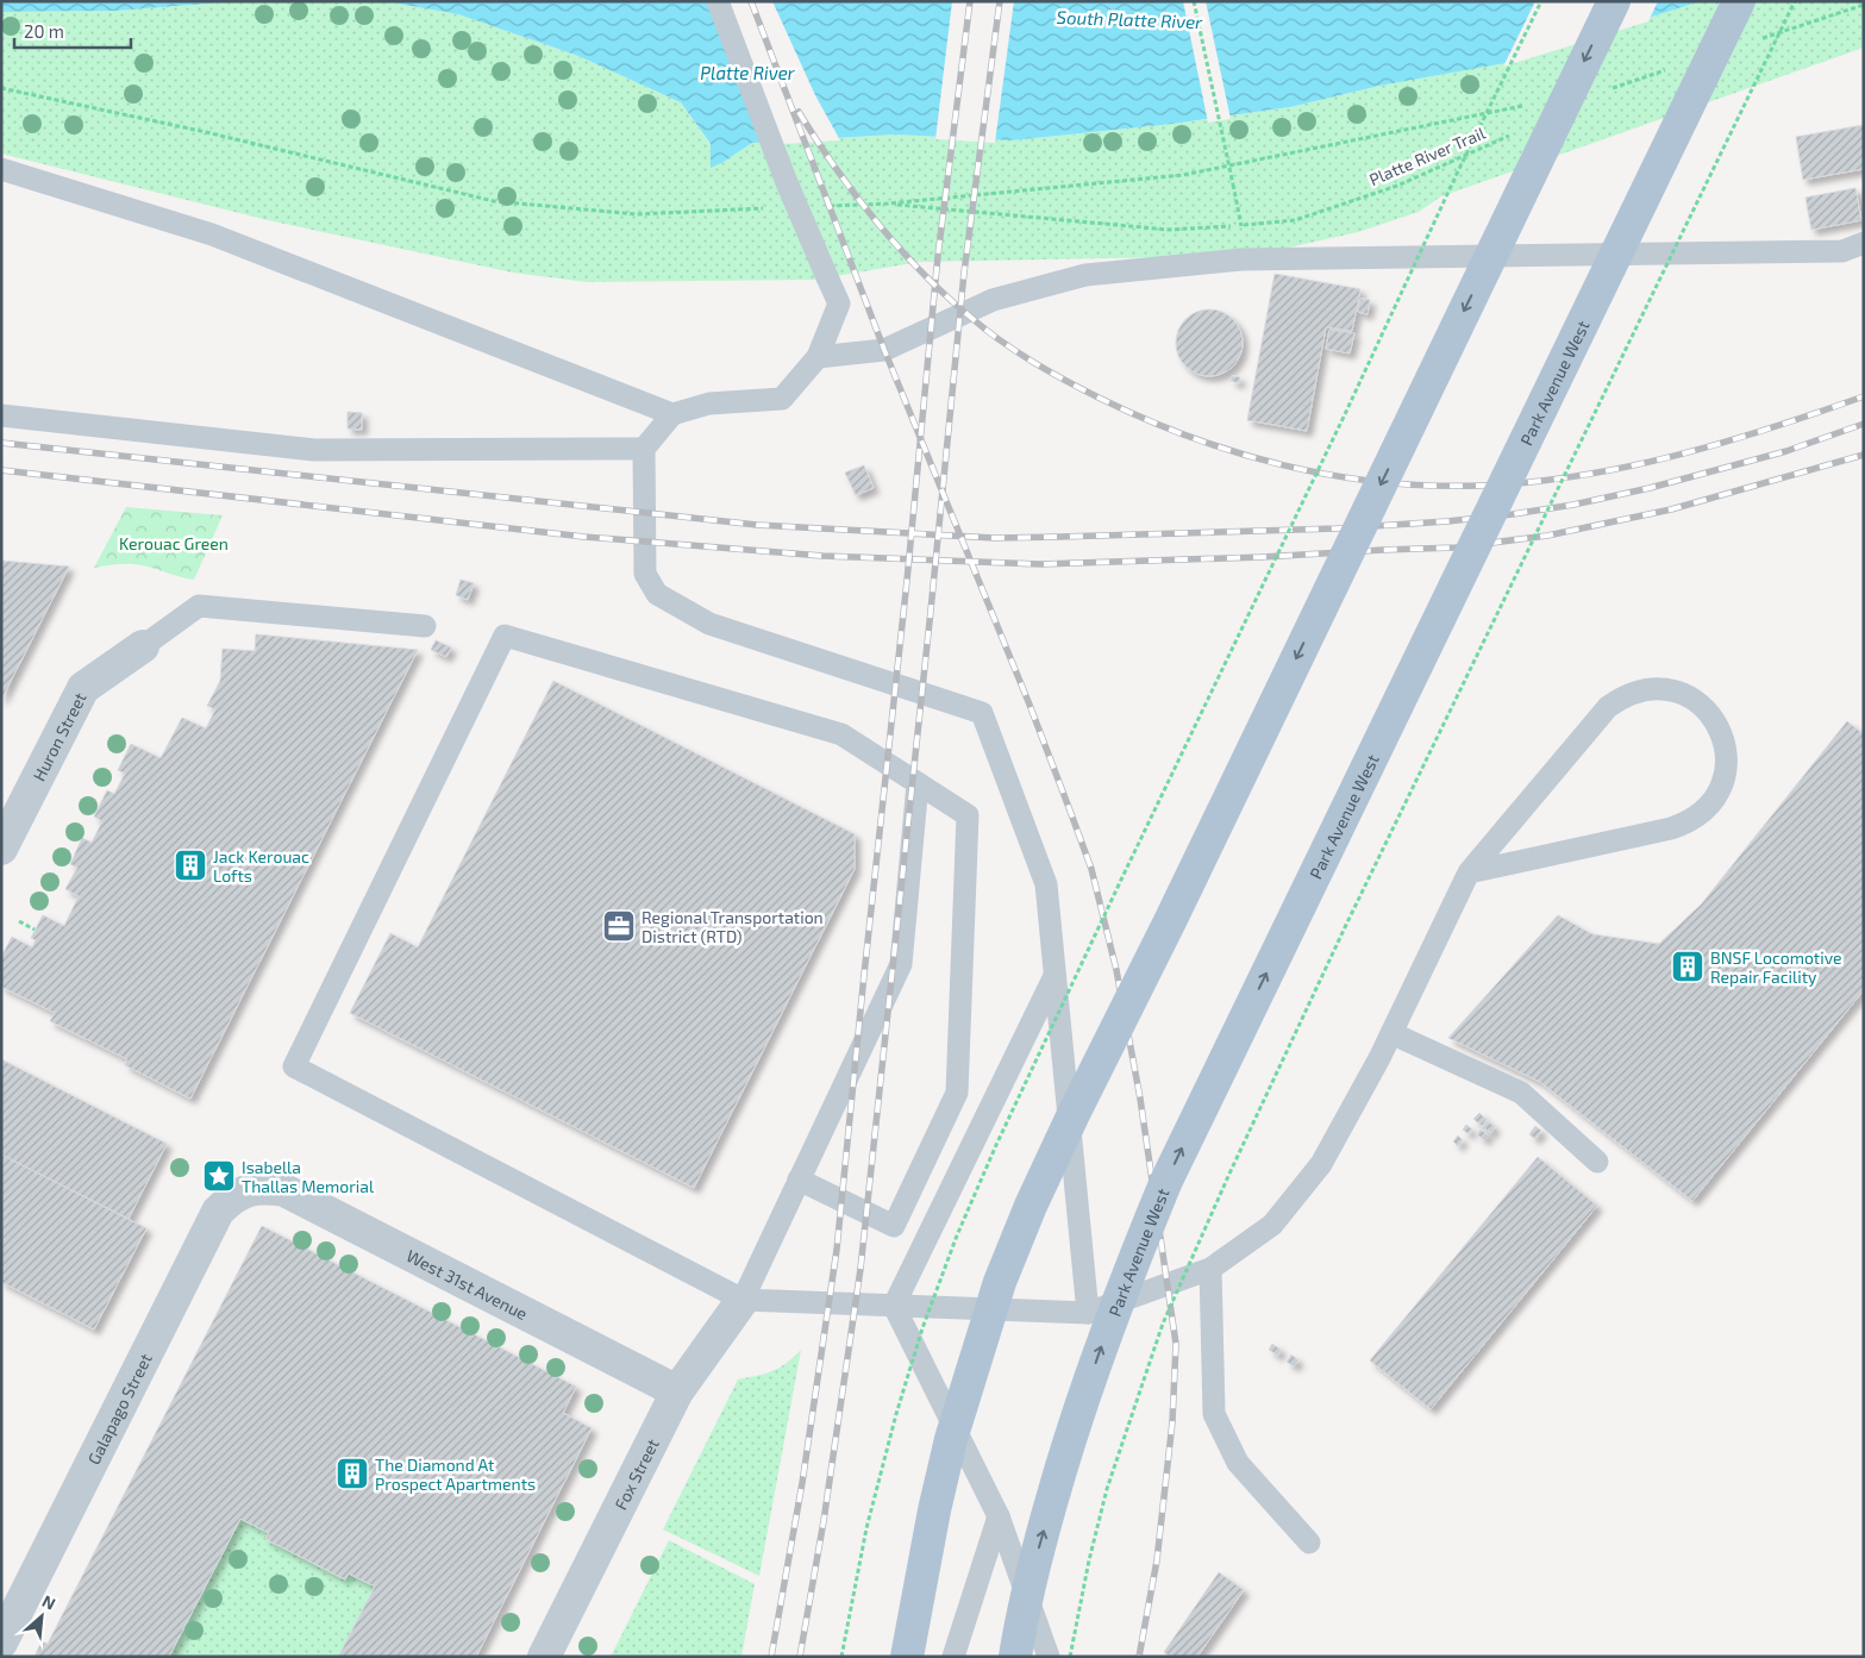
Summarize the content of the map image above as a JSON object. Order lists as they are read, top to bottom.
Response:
{
  "streets": {
    "main road": ["Park Avenue West"],
    "street": [
      "Huron Street",
      "West 31st Avenue",
      "Galapago Street",
      "Fox Street"
    ],
    "path": ["Platte River Trail"]
  },
  "crossings": [
    ["West 31st Avenue", "Galapago Street"],
    ["West 31st Avenue", "Fox Street"]
  ],
  "water": ["South Platte River", "Platte River"],
  "parks": ["Kerouac Green"],
  "places": {
    "building": ["Jack Kerouac Lofts", "BNSF Locomotive Repair Facility", "The Diamond At Prospect Apartments"],
    "office": ["Regional Transportation District (RTD)"],
    "place": ["Isabella Thallas Memorial"]
  },
  "scale_bar": "20 m",
  "north": "top right"
}
